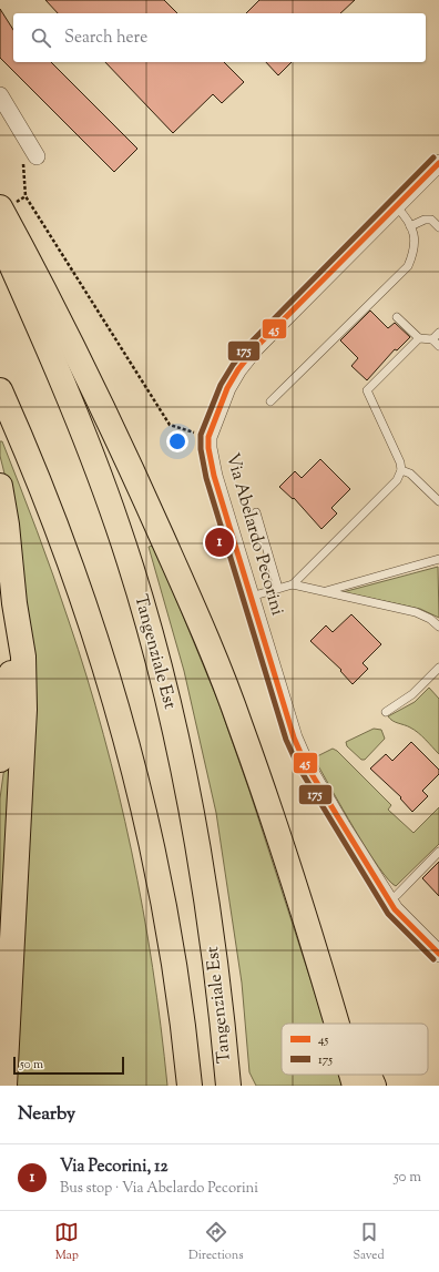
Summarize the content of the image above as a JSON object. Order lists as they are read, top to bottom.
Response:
{
  "streets": {
    "highway": ["Tangenziale Est"],
    "street": ["Via Abelardo Pecorini"]
  },
  "lines": ["transit line 175", "transit line 45"],
  "legend": ["45", "175"],
  "scale_bar": "50 m",
  "page": {
    "search": "Search here",
    "pins": "1",
    "scale": "50 m",
    "heading": "Nearby",
    "list": [
      {
        "mark": "1",
        "name": "Via Pecorini, 12",
        "note": "Bus stop · Via Abelardo Pecorini",
        "value": "50 m"
      }
    ],
    "nav": ["Map", "Directions", "Saved"]
  }
}
